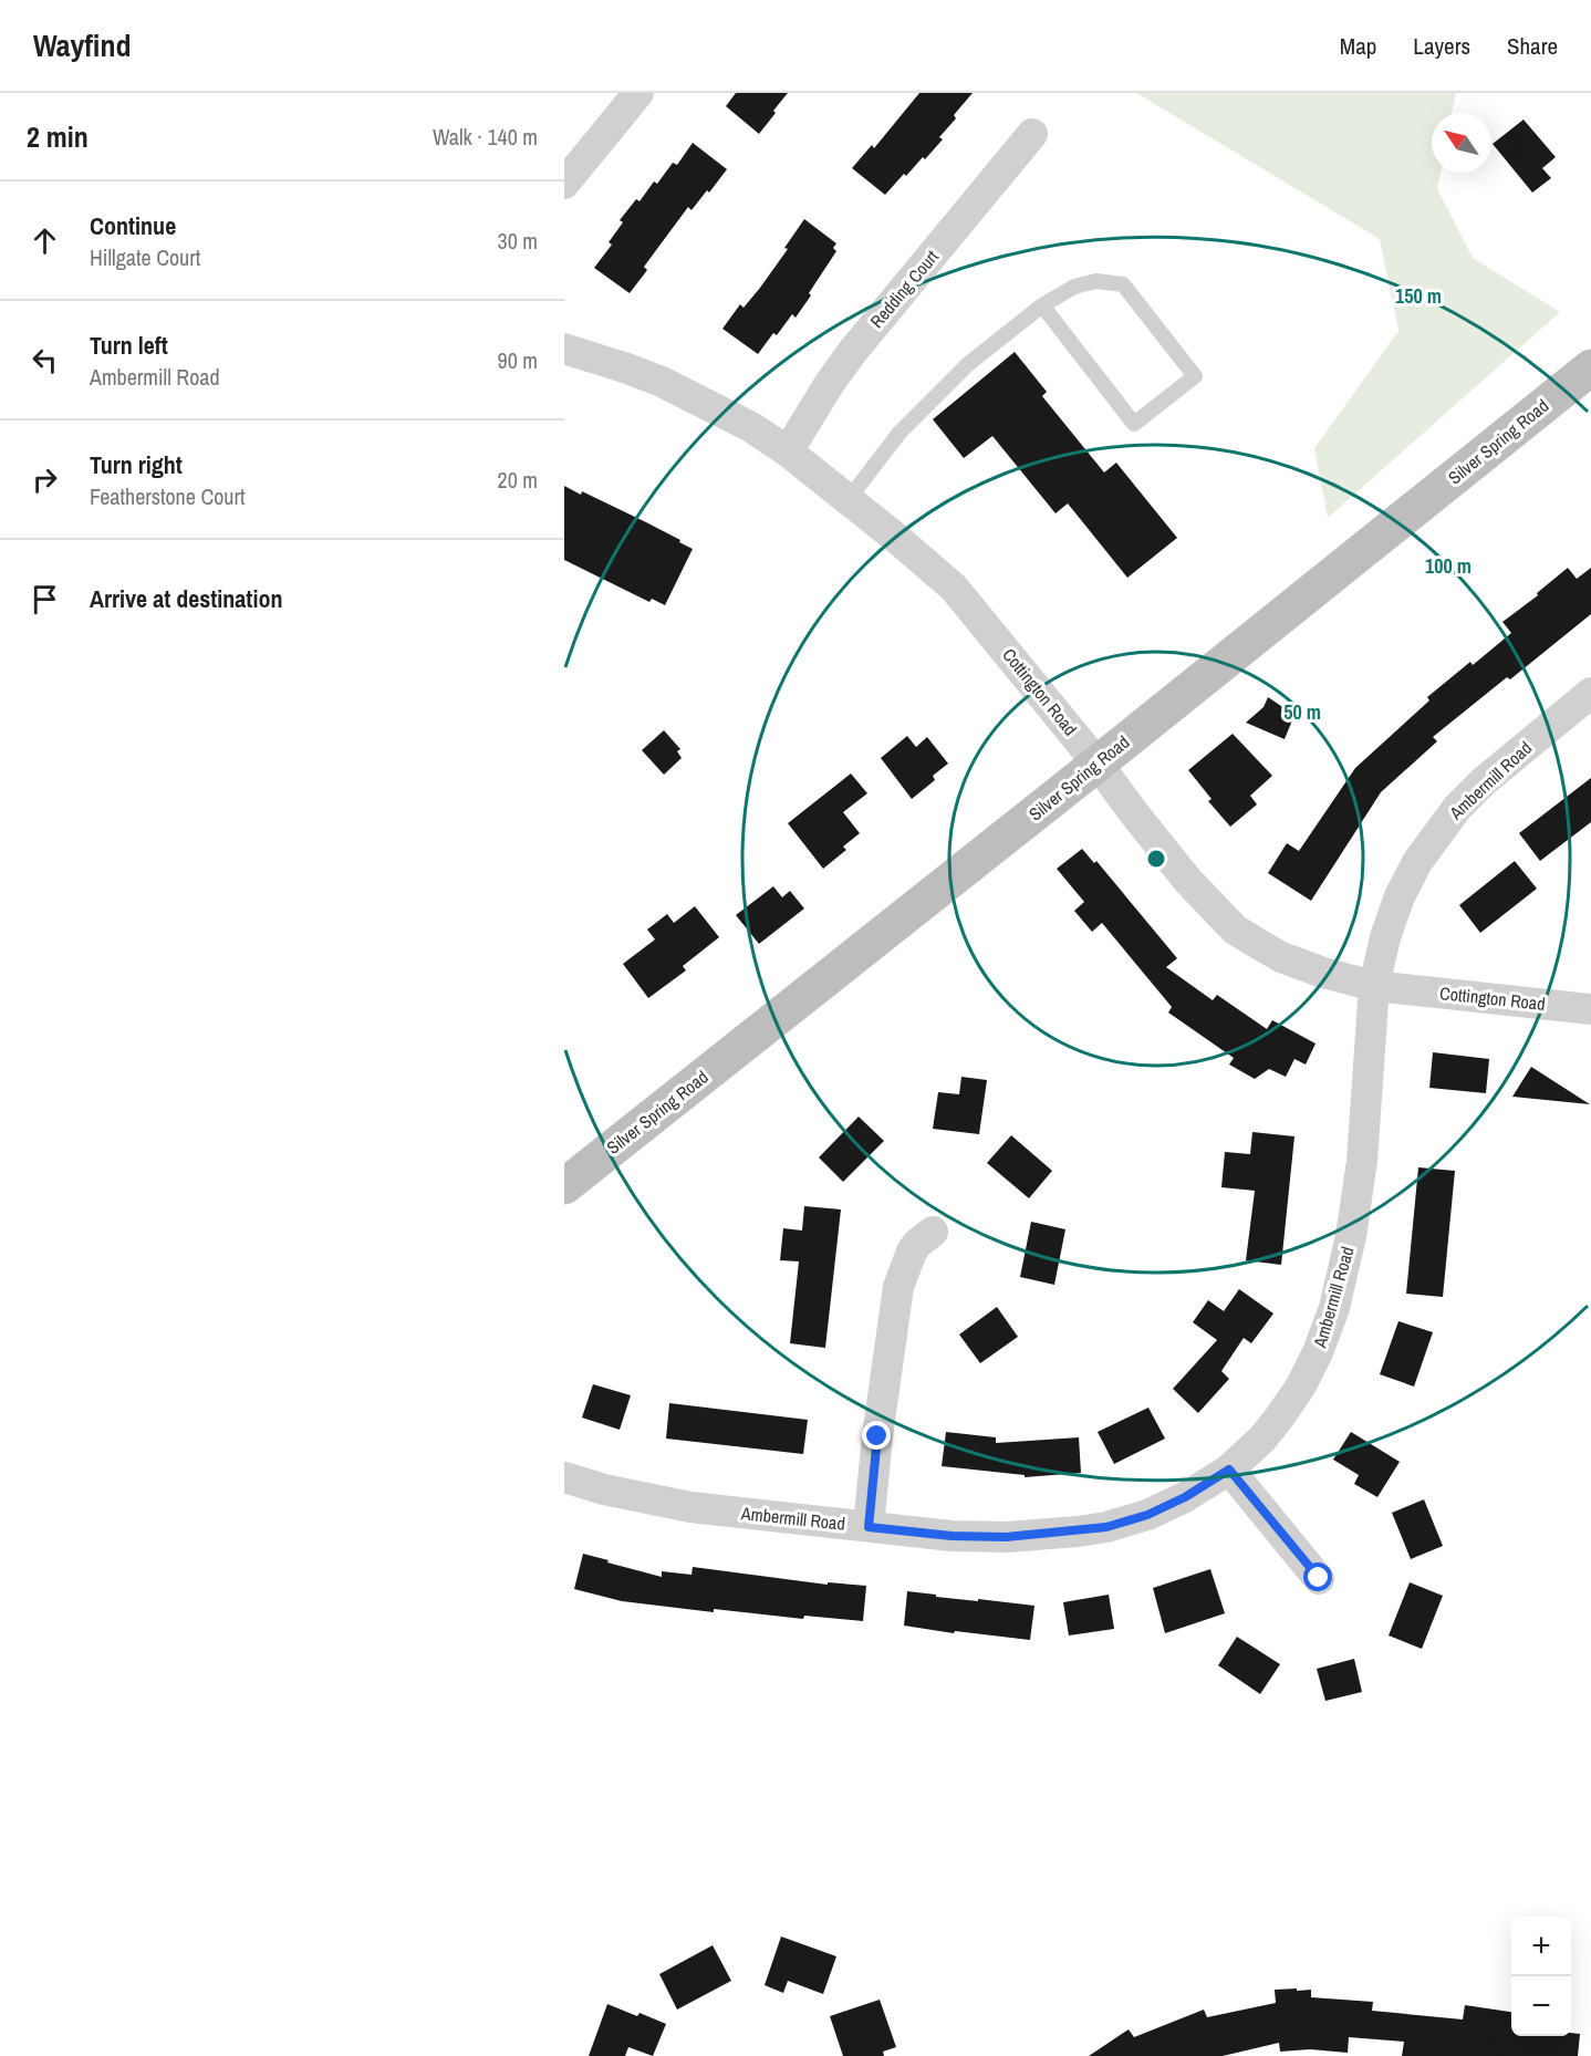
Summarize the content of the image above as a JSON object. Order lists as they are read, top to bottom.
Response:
{
  "streets": {
    "main road": ["Silver Spring Road"],
    "street": ["Redding Court", "Cottington Road", "Ambermill Road"]
  },
  "crossings": [
    ["Redding Court", "Cottington Road"],
    ["Silver Spring Road", "Cottington Road"],
    ["Cottington Road", "Ambermill Road"]
  ],
  "north": "top left",
  "page": {
    "header": "Wayfind",
    "nav": ["Map", "Layers", "Share"],
    "heading": ["2 min", "Walk · 140 m"],
    "list": [
      ["Continue", "Hillgate Court", "30 m"],
      ["Turn left", "Ambermill Road", "90 m"],
      ["Turn right", "Featherstone Court", "20 m"],
      "Arrive at destination"
    ],
    "map_buttons": ["+", "−"]
  },
  "rings": ["150 m", "100 m", "50 m"]
}
